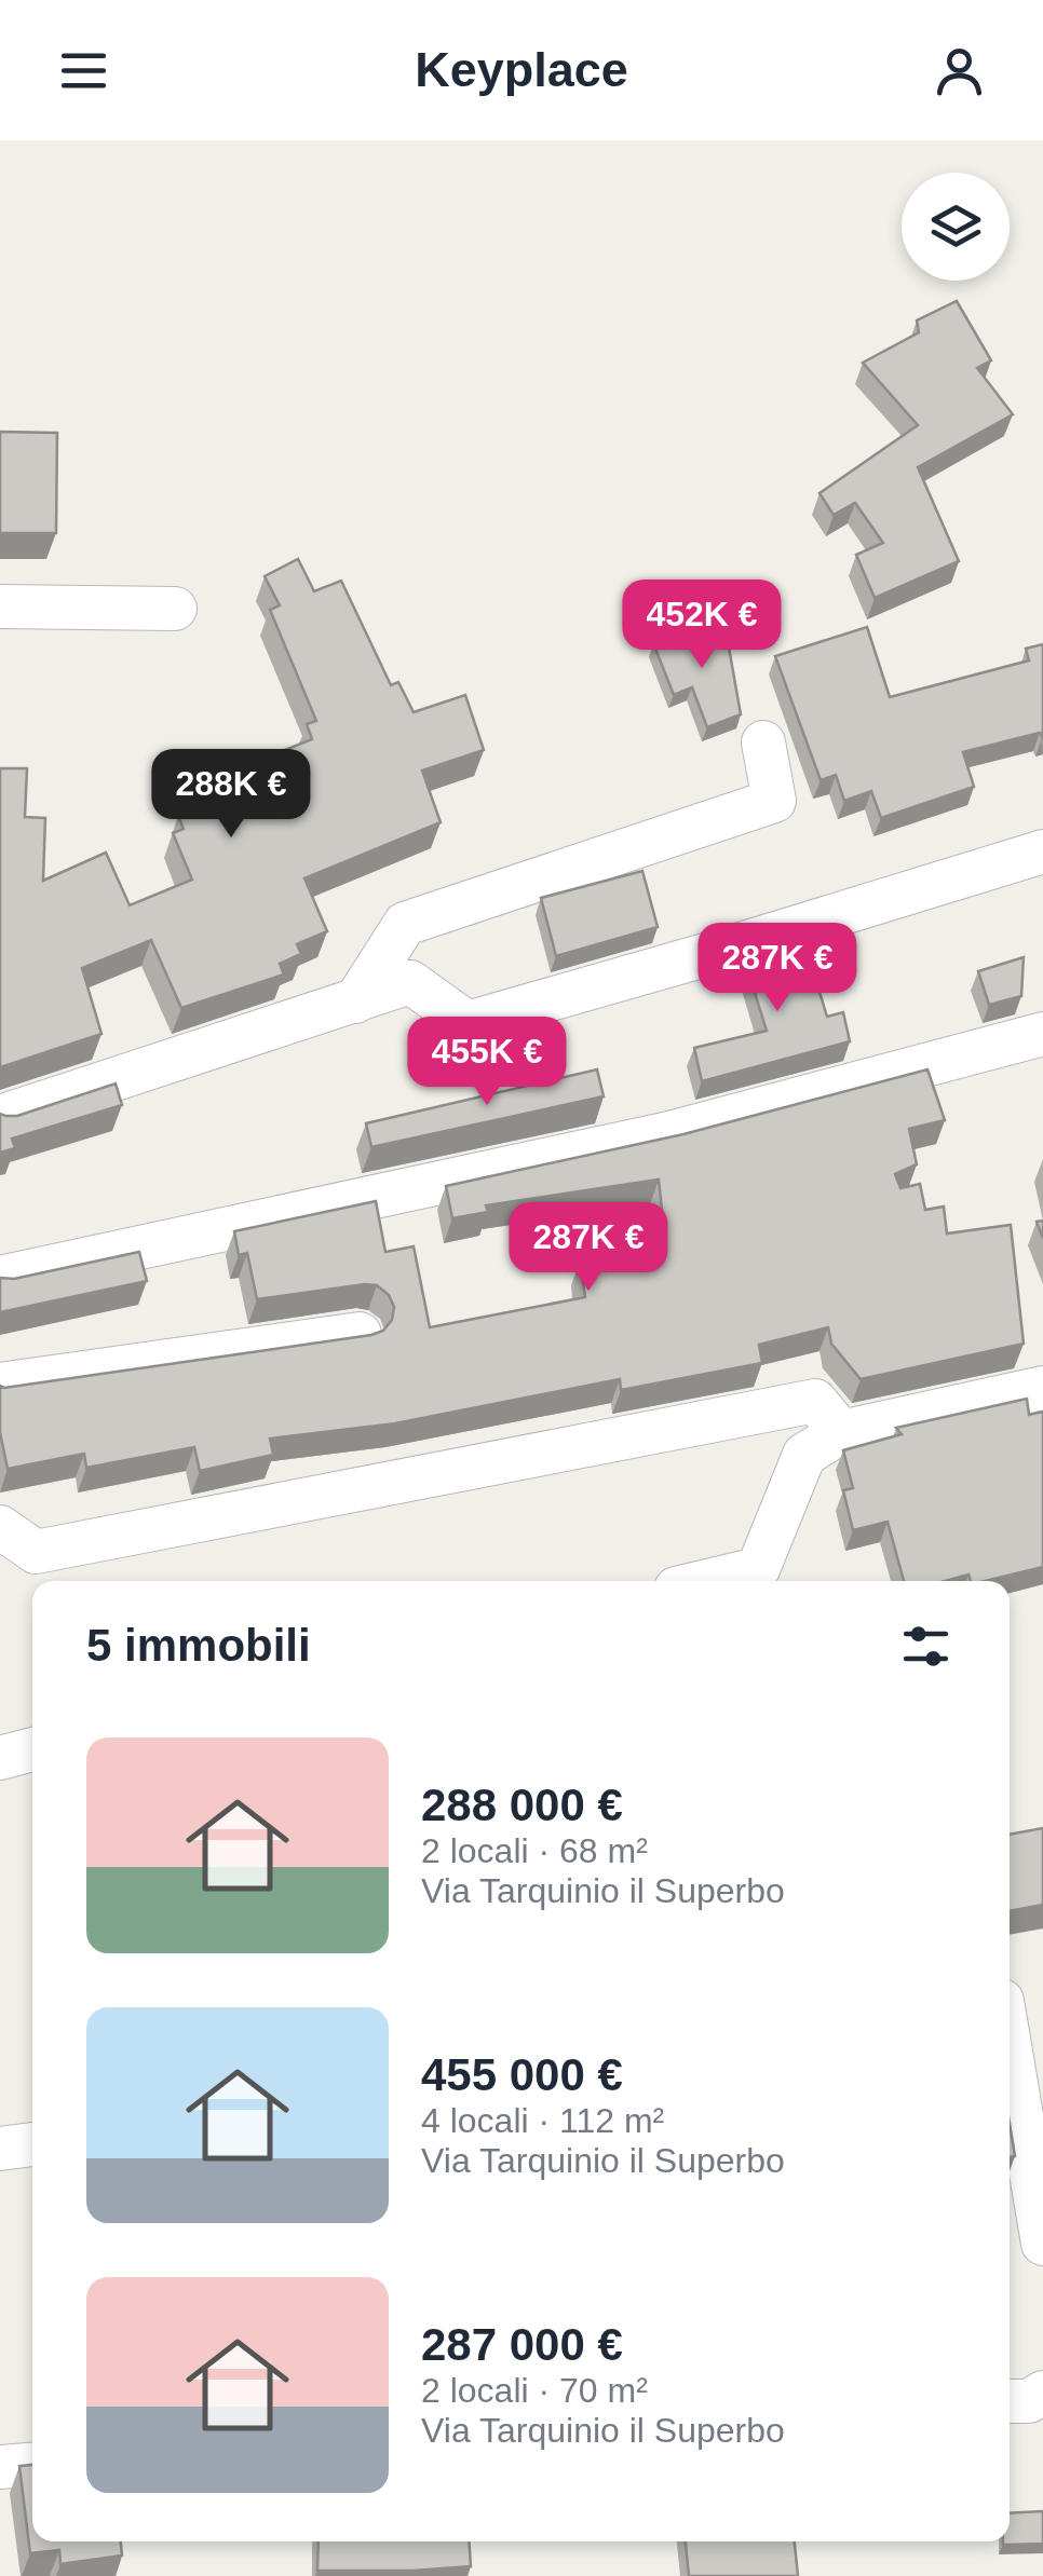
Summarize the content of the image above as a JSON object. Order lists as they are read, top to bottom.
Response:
{
  "page": {
    "header": "Keyplace",
    "price": [
      "452K €",
      "288K €",
      "287K €",
      "455K €",
      "287K €"
    ],
    "heading": "5 immobili",
    "list": [
      {
        "name": "288 000 €",
        "note": "2 locali · 68 m² · Via Tarquinio il Superbo"
      },
      {
        "name": "455 000 €",
        "note": "4 locali · 112 m² · Via Tarquinio il Superbo"
      },
      {
        "name": "287 000 €",
        "note": "2 locali · 70 m² · Via Tarquinio il Superbo"
      }
    ]
  }
}
